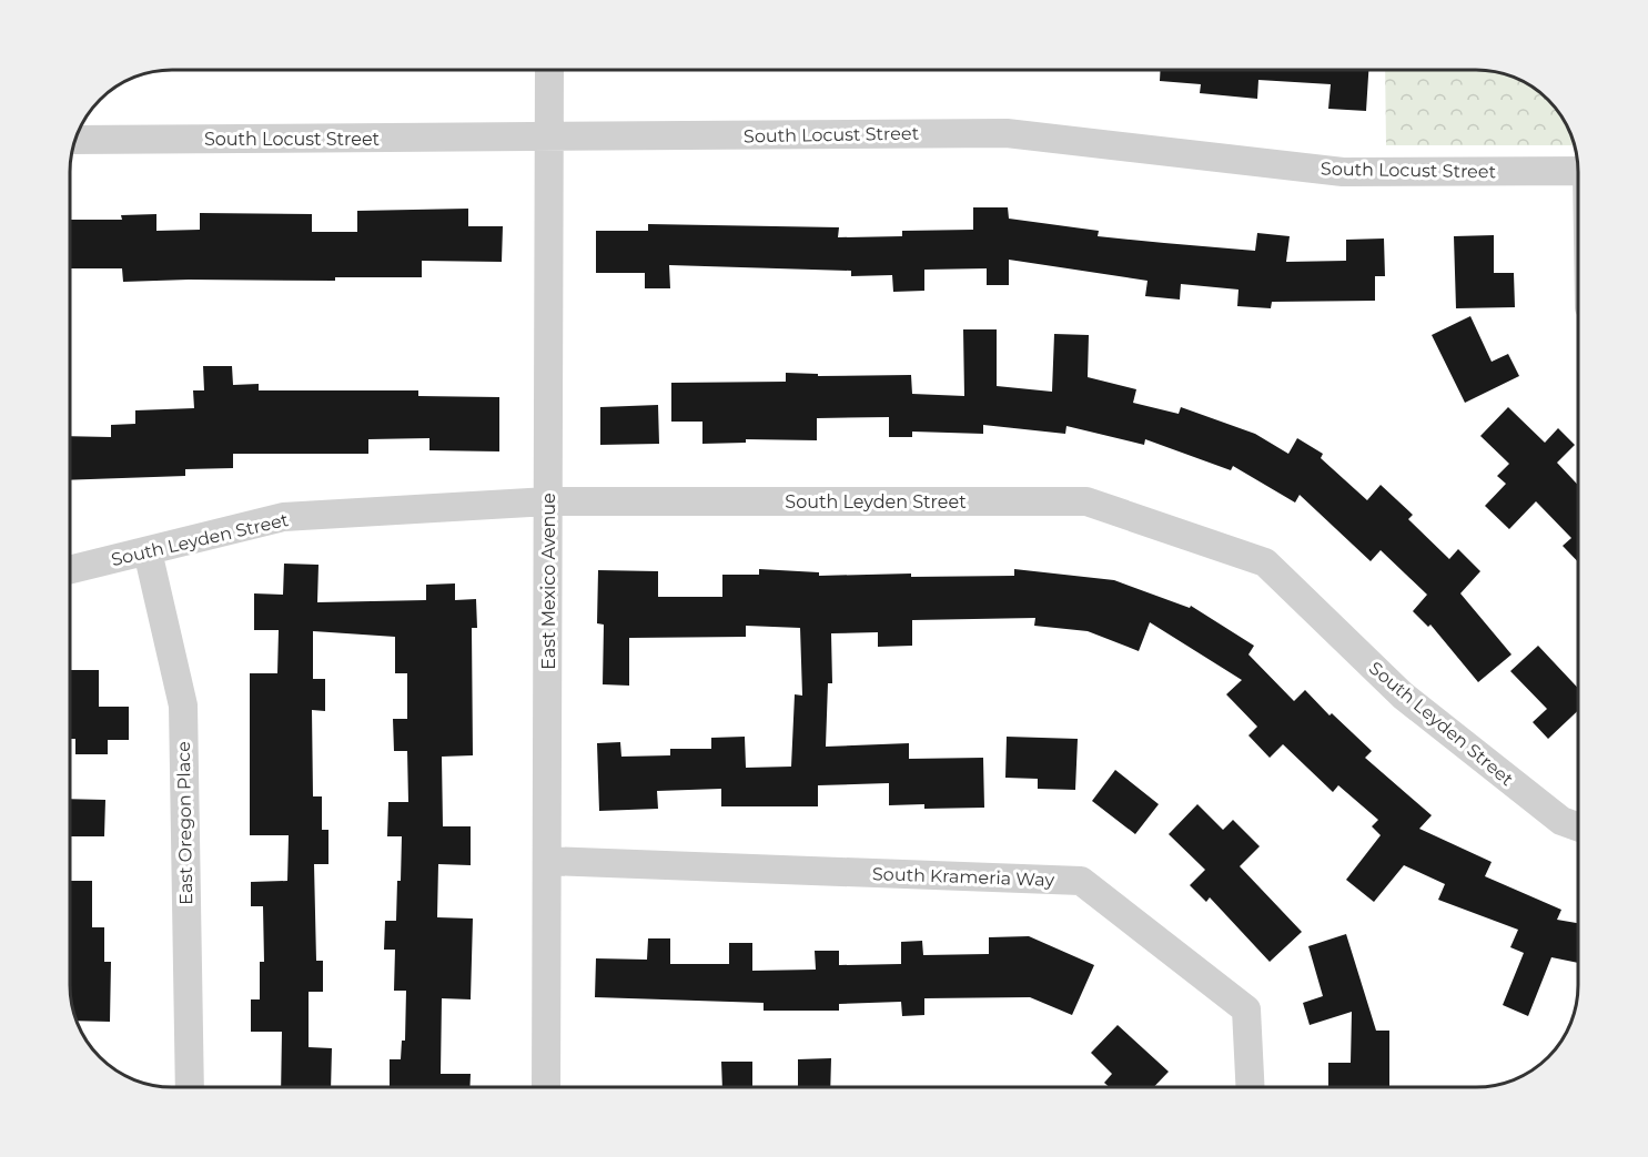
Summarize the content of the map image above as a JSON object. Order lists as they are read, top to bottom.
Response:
{
  "streets": {
    "street": [
      "South Locust Street",
      "South Leyden Street",
      "East Mexico Avenue",
      "East Oregon Place",
      "South Krameria Way"
    ]
  },
  "crossings": [
    ["South Locust Street", "East Mexico Avenue"],
    ["South Leyden Street", "East Mexico Avenue"],
    ["South Leyden Street", "East Oregon Place"],
    ["East Mexico Avenue", "South Krameria Way"]
  ]
}
